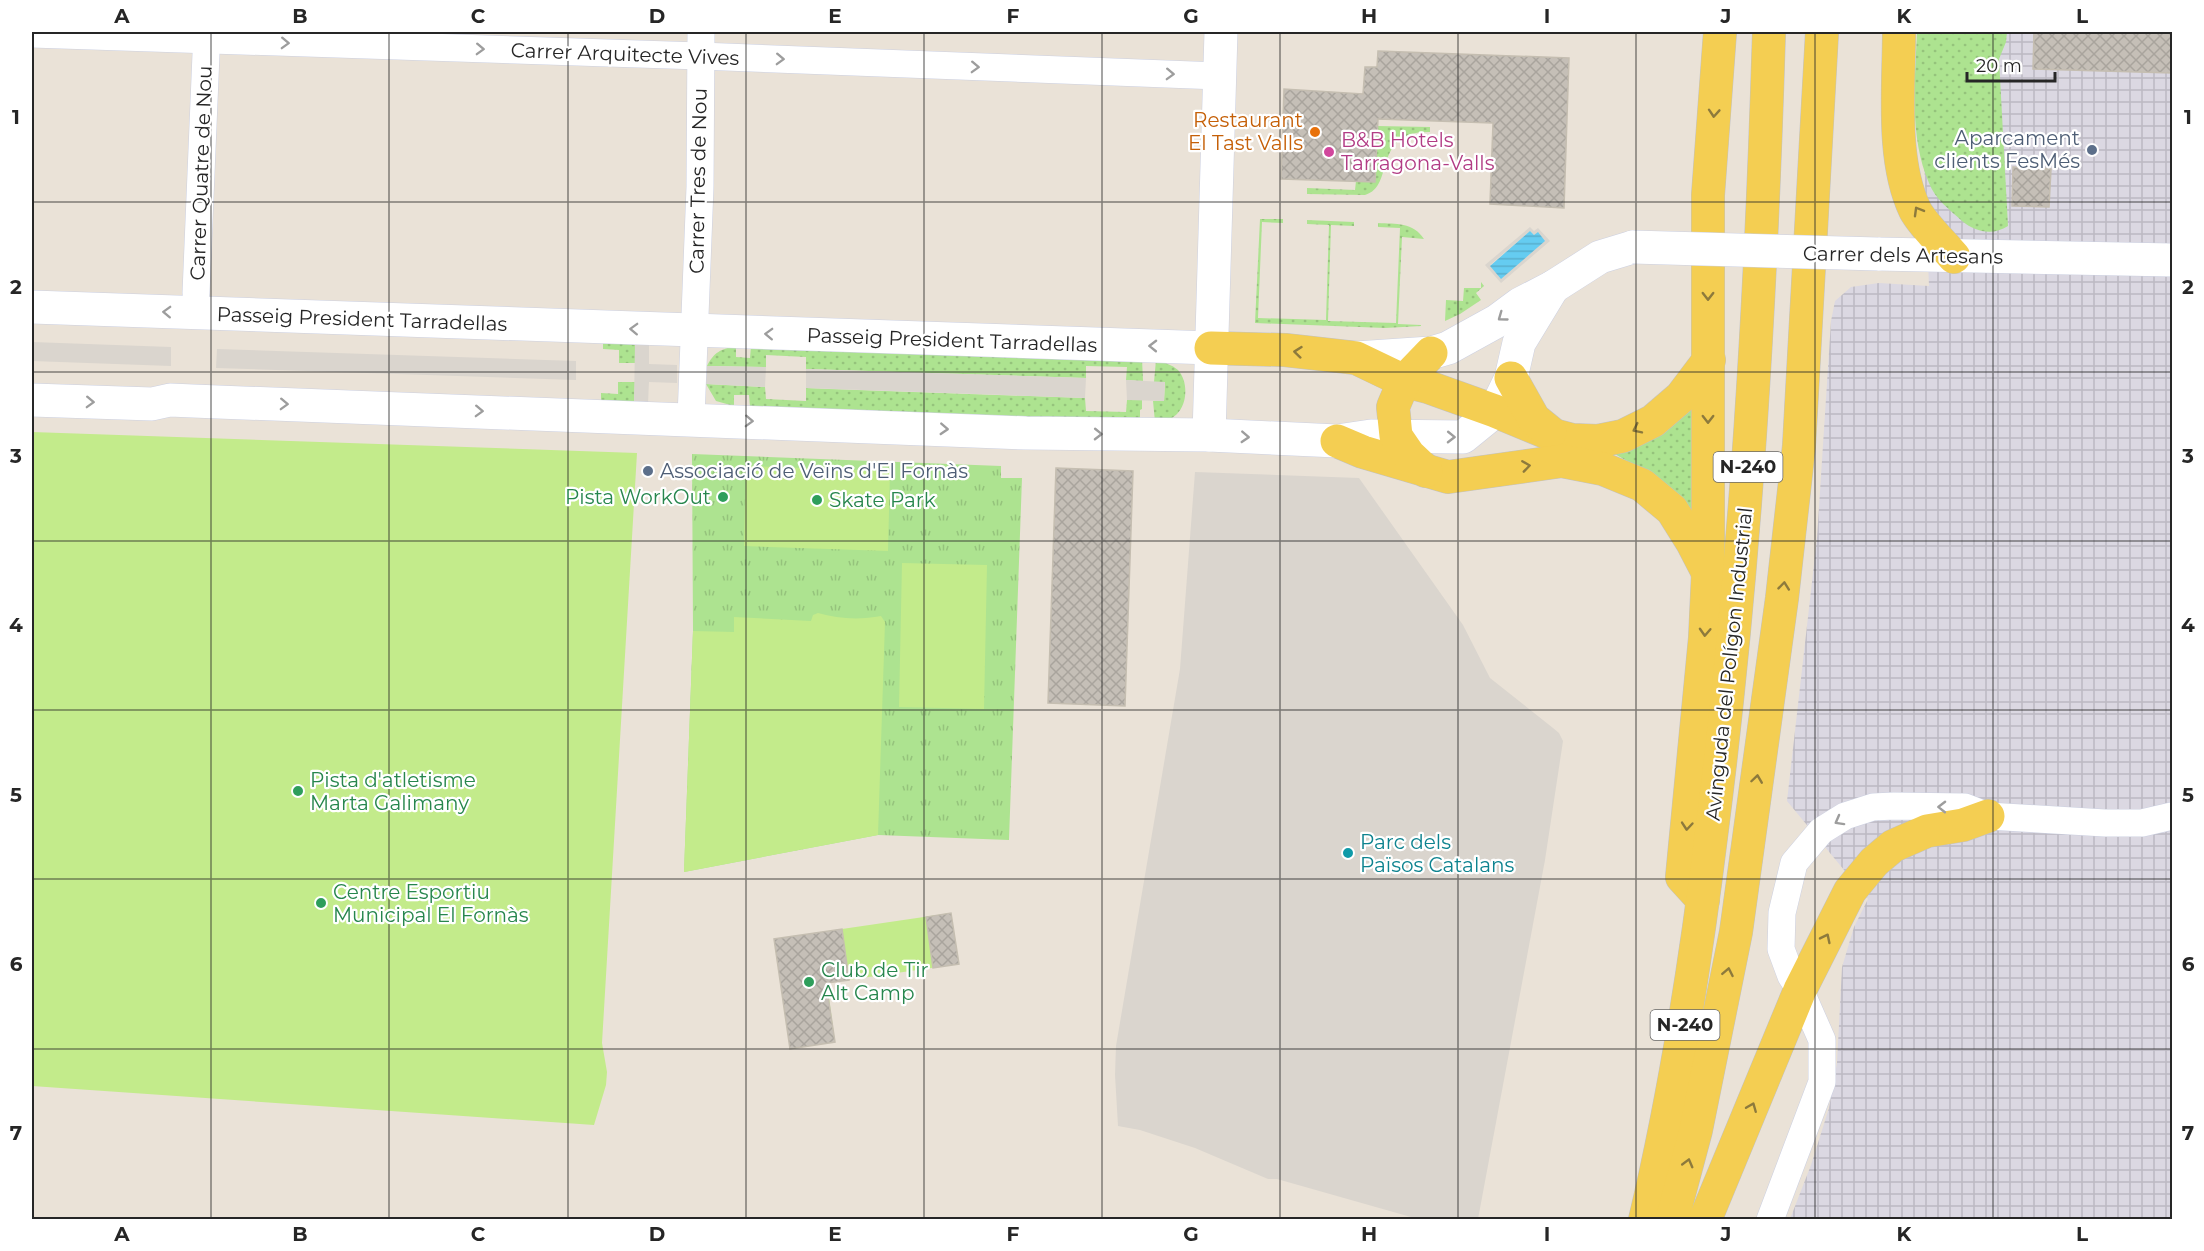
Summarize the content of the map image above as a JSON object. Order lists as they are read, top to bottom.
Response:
{
  "streets": {
    "main road": ["N-240", "Avinguda del Polígon Industrial"],
    "street": [
      "Carrer Arquitecte Vives",
      "Carrer Quatre de Nou",
      "Carrer Tres de Nou",
      "Carrer dels Artesans",
      "Passeig President Tarradellas"
    ]
  },
  "crossings": [
    ["Carrer Arquitecte Vives", "Carrer Tres de Nou"],
    ["Carrer Tres de Nou", "Passeig President Tarradellas"]
  ],
  "one_way": ["Carrer Arquitecte Vives"],
  "places": [
    "Restaurant El Tast Valls",
    "Aparcament clients FesMés",
    "B&B Hotels Tarragona-Valls",
    "Associació de Veïns d'El Fornàs",
    "Pista WorkOut",
    "Skate Park",
    "Pista d'atletisme Marta Galimany",
    "Parc dels Països Catalans",
    "Centre Esportiu Municipal El Fornàs",
    "Club de Tir Alt Camp"
  ],
  "scale_bar": "20 m",
  "grid": {
    "columns": [
      "A",
      "B",
      "C",
      "D",
      "E",
      "F",
      "G",
      "H",
      "I",
      "J",
      "K",
      "L"
    ],
    "rows": [
      "1",
      "2",
      "3",
      "4",
      "5",
      "6",
      "7"
    ]
  }
}
